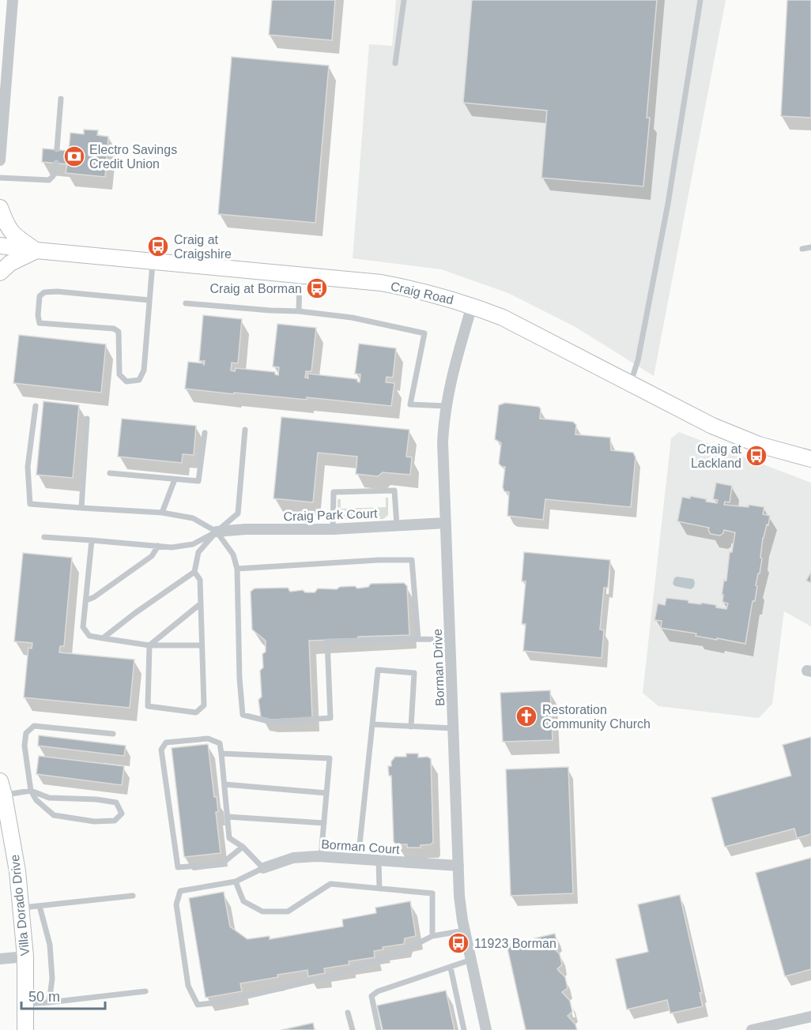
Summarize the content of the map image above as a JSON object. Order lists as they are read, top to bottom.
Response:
{
  "streets": {
    "main road": ["Craig Road", "Villa Dorado Drive"],
    "street": ["Craig Park Court", "Borman Drive", "Borman Court"]
  },
  "crossings": [
    ["Craig Road", "Borman Drive"],
    ["Craig Park Court", "Borman Drive"],
    ["Borman Drive", "Borman Court"]
  ],
  "places": {
    "bank": ["Electro Savings Credit Union"],
    "bus stop": [
      "Craig at Craigshire",
      "Craig at Borman",
      "Craig at Lackland",
      "11923 Borman"
    ],
    "church": ["Restoration Community Church"]
  },
  "scale_bar": "50 m"
}
